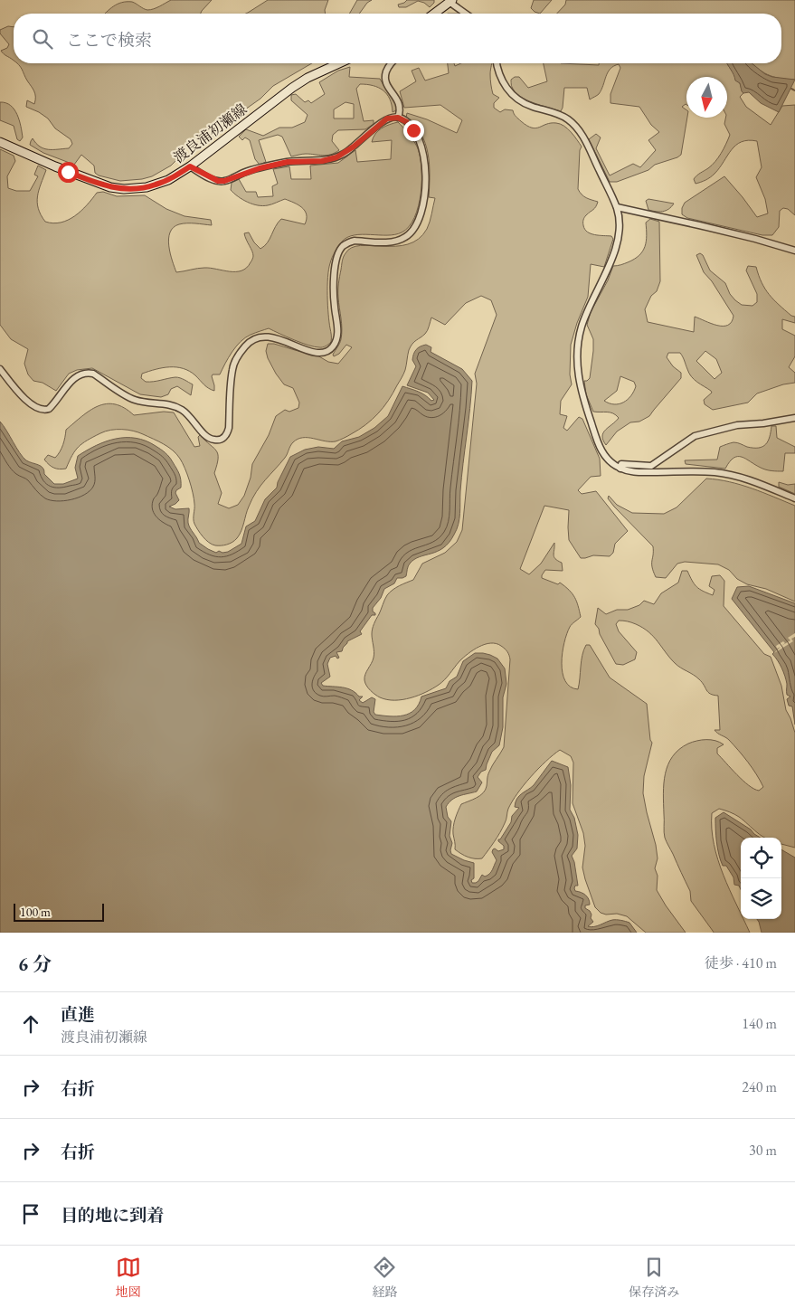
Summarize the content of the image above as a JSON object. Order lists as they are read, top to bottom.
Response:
{
  "streets": {
    "main road": ["渡良浦初瀬線"]
  },
  "scale_bar": "100 m",
  "north": "bottom",
  "page": {
    "search": "ここで検索",
    "scale": "100 m",
    "heading": ["6 分", "徒歩 · 410 m"],
    "list": [
      ["直進", "渡良浦初瀬線", "140 m"],
      ["右折", "240 m"],
      ["右折", "30 m"],
      "目的地に到着"
    ],
    "nav": ["地図", "経路", "保存済み"]
  }
}
